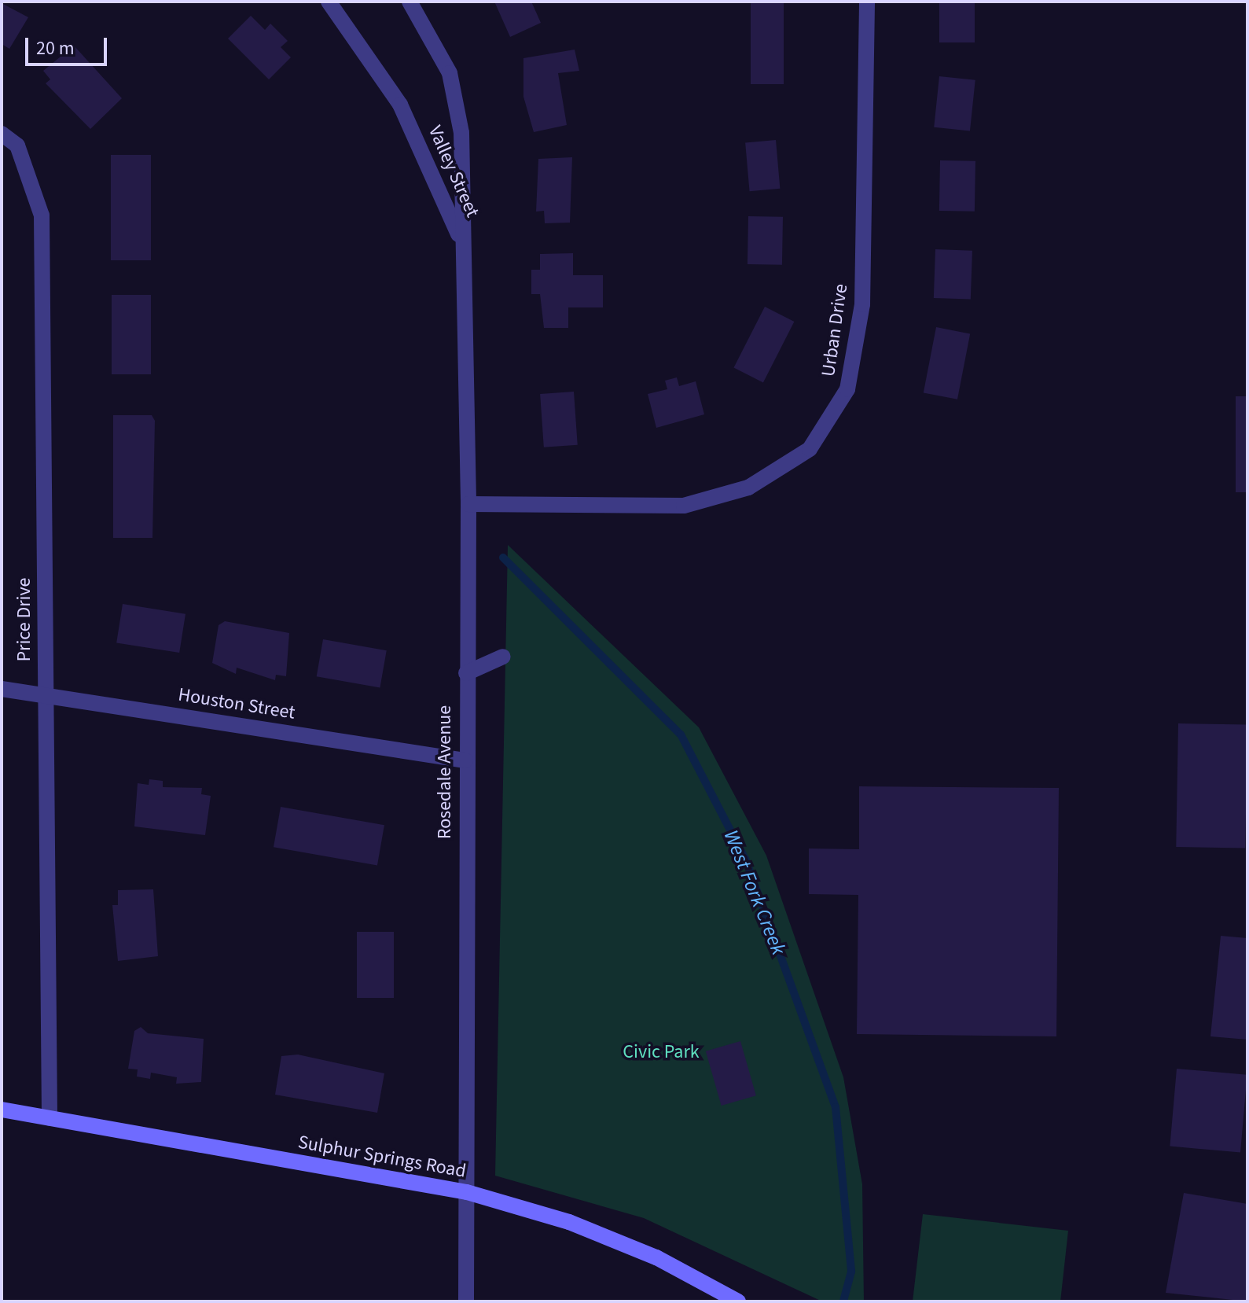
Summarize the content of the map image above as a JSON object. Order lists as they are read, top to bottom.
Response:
{
  "streets": {
    "street": [
      "Valley Street",
      "Urban Drive",
      "Price Drive",
      "Houston Street",
      "Rosedale Avenue",
      "Sulphur Springs Road"
    ]
  },
  "crossings": [
    ["Valley Street", "Rosedale Avenue"],
    ["Urban Drive", "Rosedale Avenue"],
    ["Price Drive", "Houston Street"],
    ["Price Drive", "Sulphur Springs Road"],
    ["Houston Street", "Rosedale Avenue"],
    ["Rosedale Avenue", "Sulphur Springs Road"]
  ],
  "water": ["West Fork Creek"],
  "parks": ["Civic Park"],
  "scale_bar": "20 m"
}
